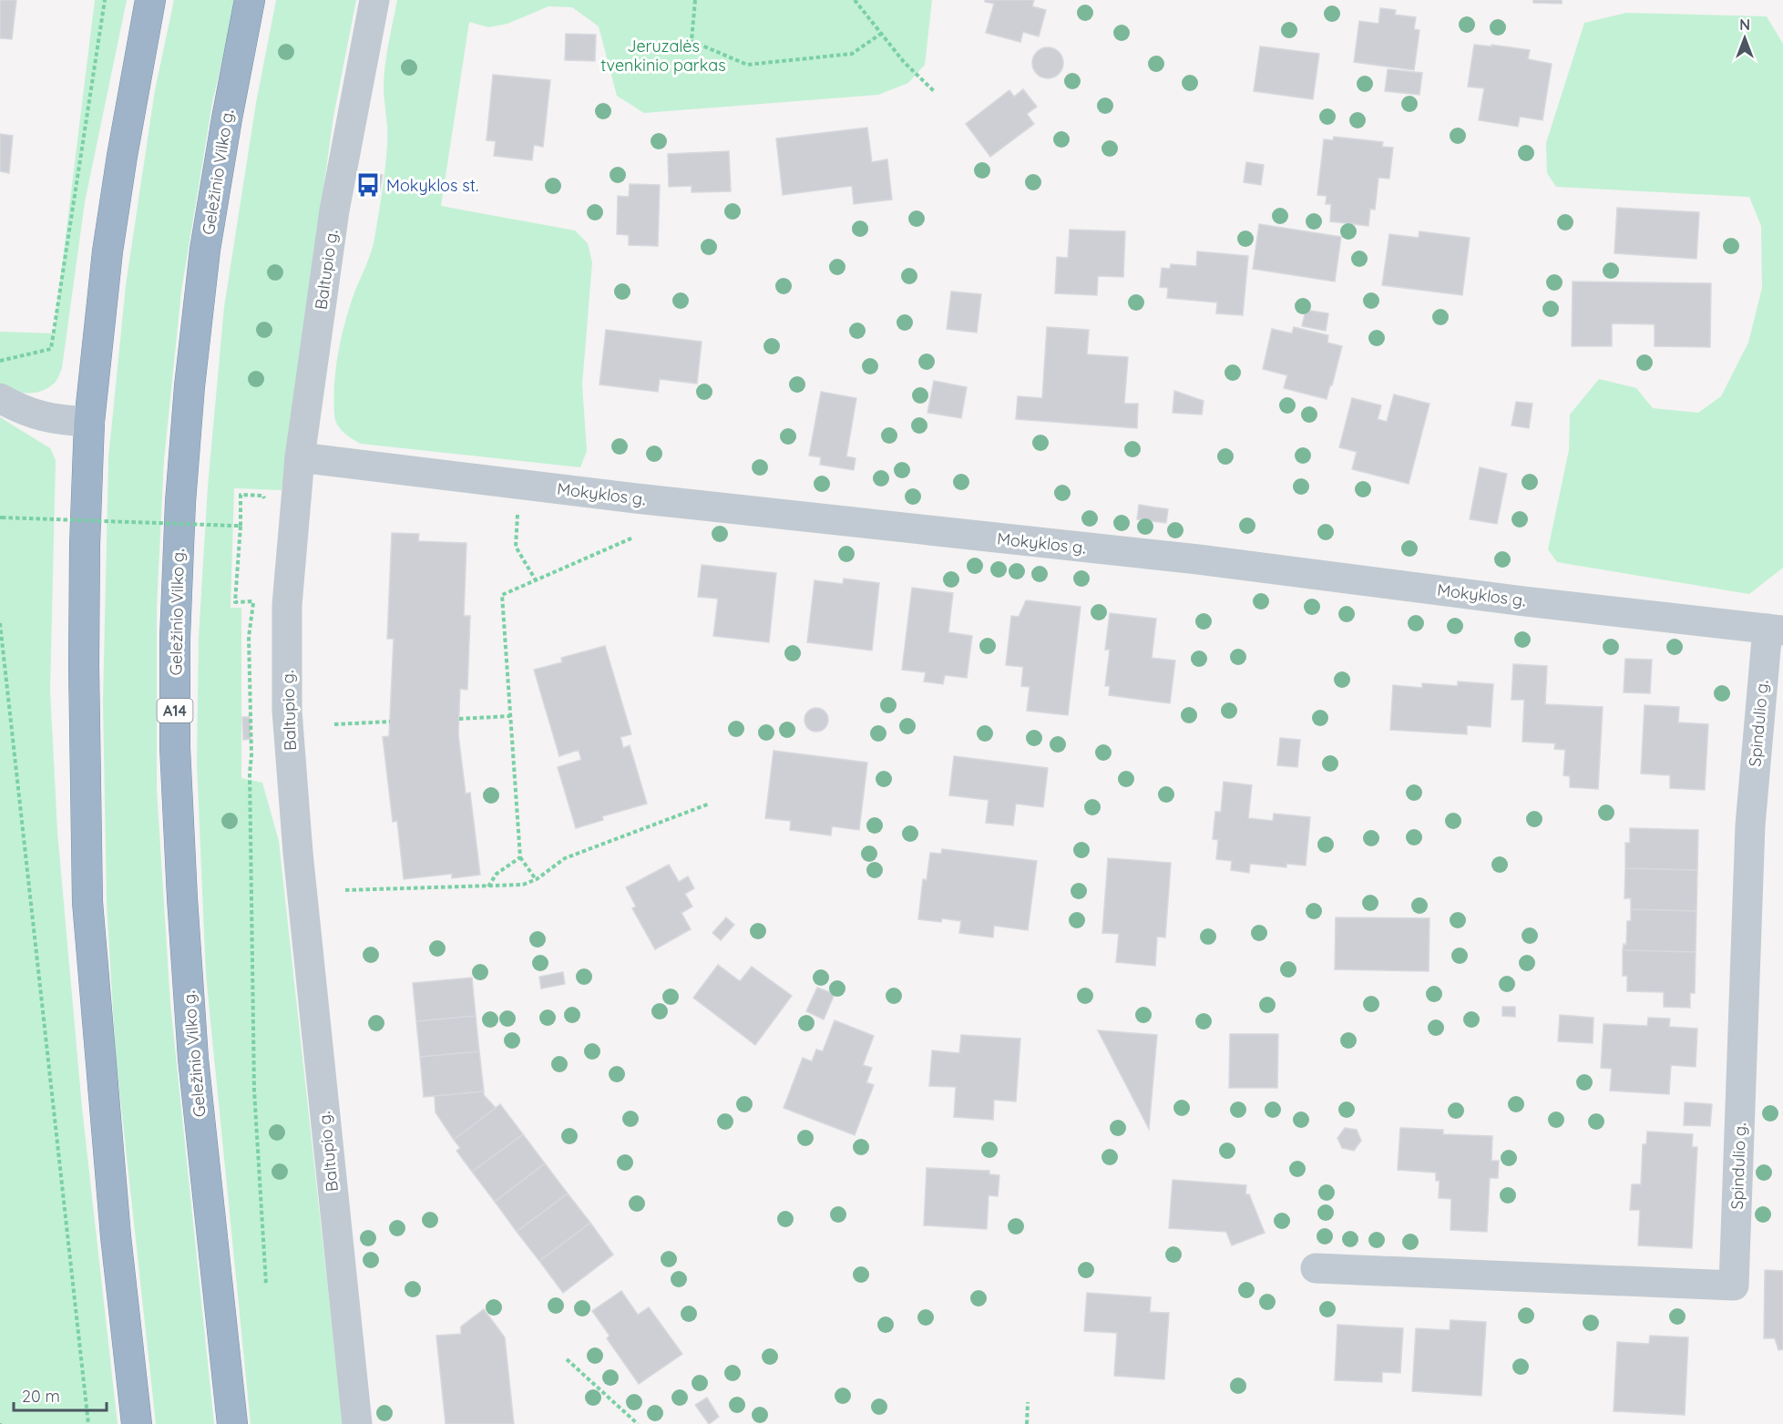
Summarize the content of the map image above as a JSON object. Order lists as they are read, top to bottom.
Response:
{
  "streets": {
    "highway": ["Geležinio Vilko g.", "A14"],
    "street": ["Baltupio g.", "Mokyklos g.", "Spindulio g."]
  },
  "crossings": [
    ["Baltupio g.", "Mokyklos g."],
    ["Mokyklos g.", "Spindulio g."]
  ],
  "parks": ["Jeruzalės tvenkinio parkas"],
  "places": {
    "bus stop": ["Mokyklos st."]
  },
  "scale_bar": "20 m",
  "north": "top"
}
